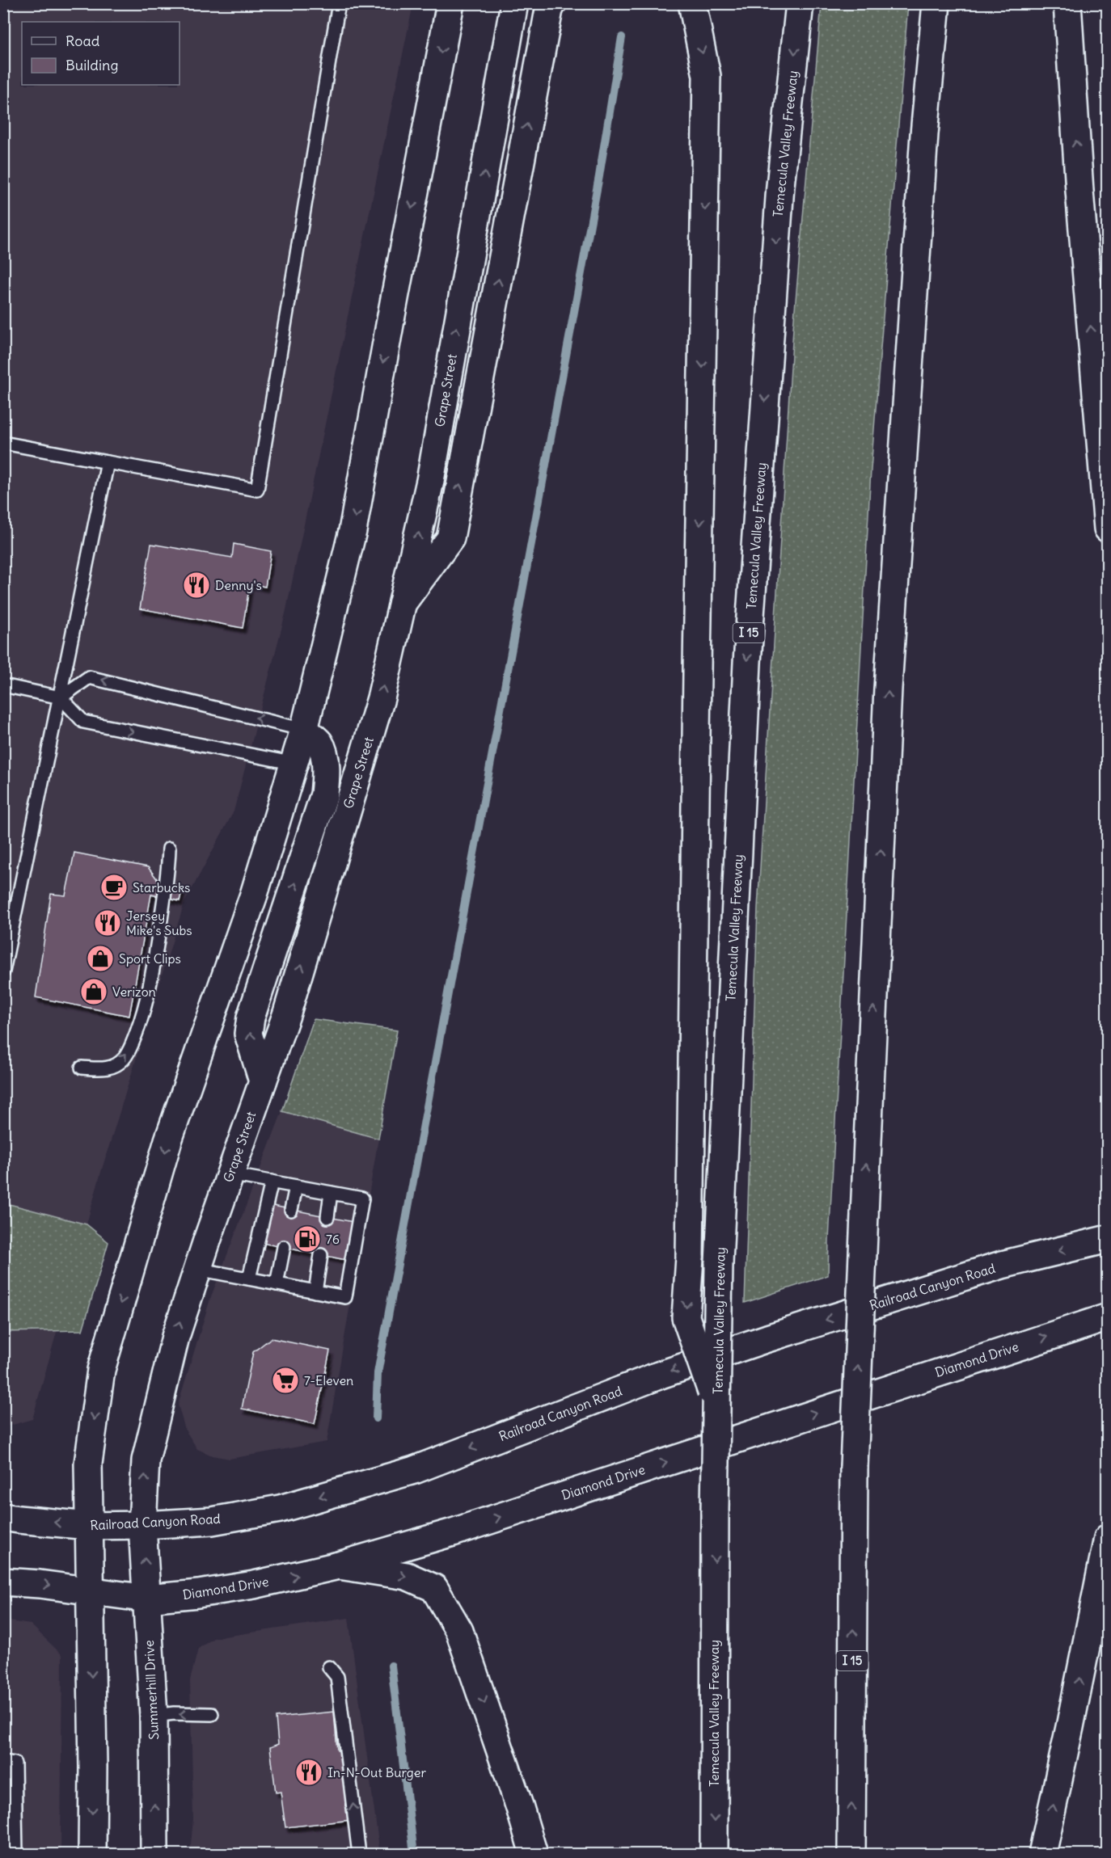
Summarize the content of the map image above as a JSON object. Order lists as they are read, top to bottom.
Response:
{
  "streets": {
    "main road": [
      "Temecula Valley Freeway",
      "Grape Street",
      "I 15",
      "Railroad Canyon Road",
      "Diamond Drive",
      "Summerhill Drive"
    ]
  },
  "crossings": [
    ["Grape Street", "Railroad Canyon Road"],
    ["Grape Street", "Summerhill Drive"],
    ["Railroad Canyon Road", "Summerhill Drive"],
    ["Diamond Drive", "Summerhill Drive"]
  ],
  "one_way": ["Railroad Canyon Road", "Diamond Drive"],
  "places": {
    "restaurant": ["Denny's", "Jersey Mike's Subs", "In-N-Out Burger"],
    "cafe": ["Starbucks"],
    "shop": ["Sport Clips", "Verizon"],
    "fuel station": ["76"],
    "supermarket": ["7-Eleven"]
  },
  "legend": ["Road", "Building"]
}
